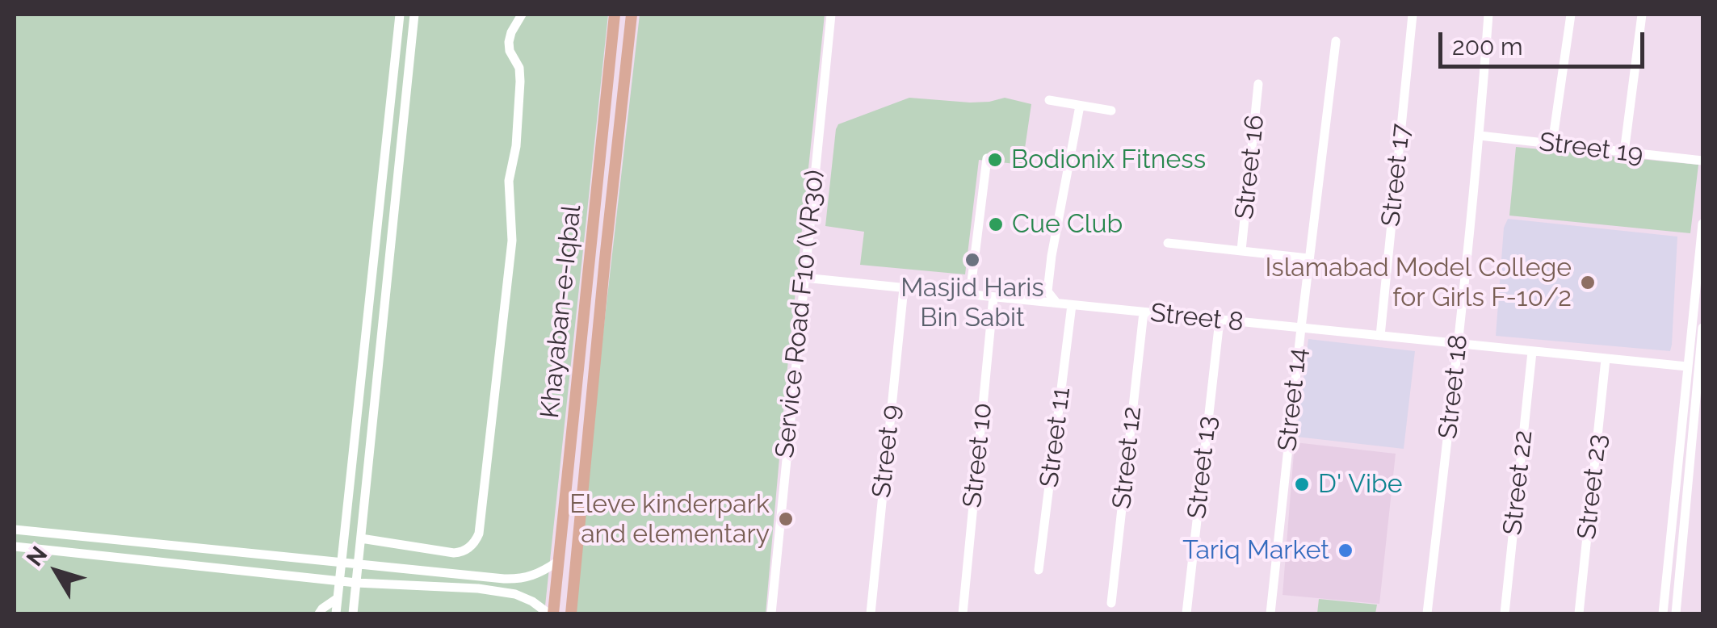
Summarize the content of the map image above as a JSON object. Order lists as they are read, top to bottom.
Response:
{
  "streets": {
    "main road": ["Khayaban-e-Iqbal"],
    "street": [
      "Street 19",
      "Street 16",
      "Street 17",
      "Service Road F10 (VR30)",
      "Street 8",
      "Street 18",
      "Street 14",
      "Street 11",
      "Street 9",
      "Street 10",
      "Street 12",
      "Street 13",
      "Street 22",
      "Street 23"
    ]
  },
  "crossings": [
    ["Street 19", "Street 18"],
    ["Street 17", "Street 8"],
    ["Service Road F10 (VR30)", "Street 8"],
    ["Street 8", "Street 18"],
    ["Street 8", "Street 14"],
    ["Street 8", "Street 11"],
    ["Street 8", "Street 9"],
    ["Street 8", "Street 10"],
    ["Street 8", "Street 12"],
    ["Street 8", "Street 13"],
    ["Street 8", "Street 22"],
    ["Street 8", "Street 23"]
  ],
  "places": [
    "Bodionix Fitness",
    "Cue Club",
    "Masjid Haris Bin Sabit",
    "Islamabad Model College for Girls F-10/2",
    "D' Vibe",
    "Eleve kinderpark and elementary",
    "Tariq Market"
  ],
  "scale_bar": "200 m",
  "north": "top left"
}
